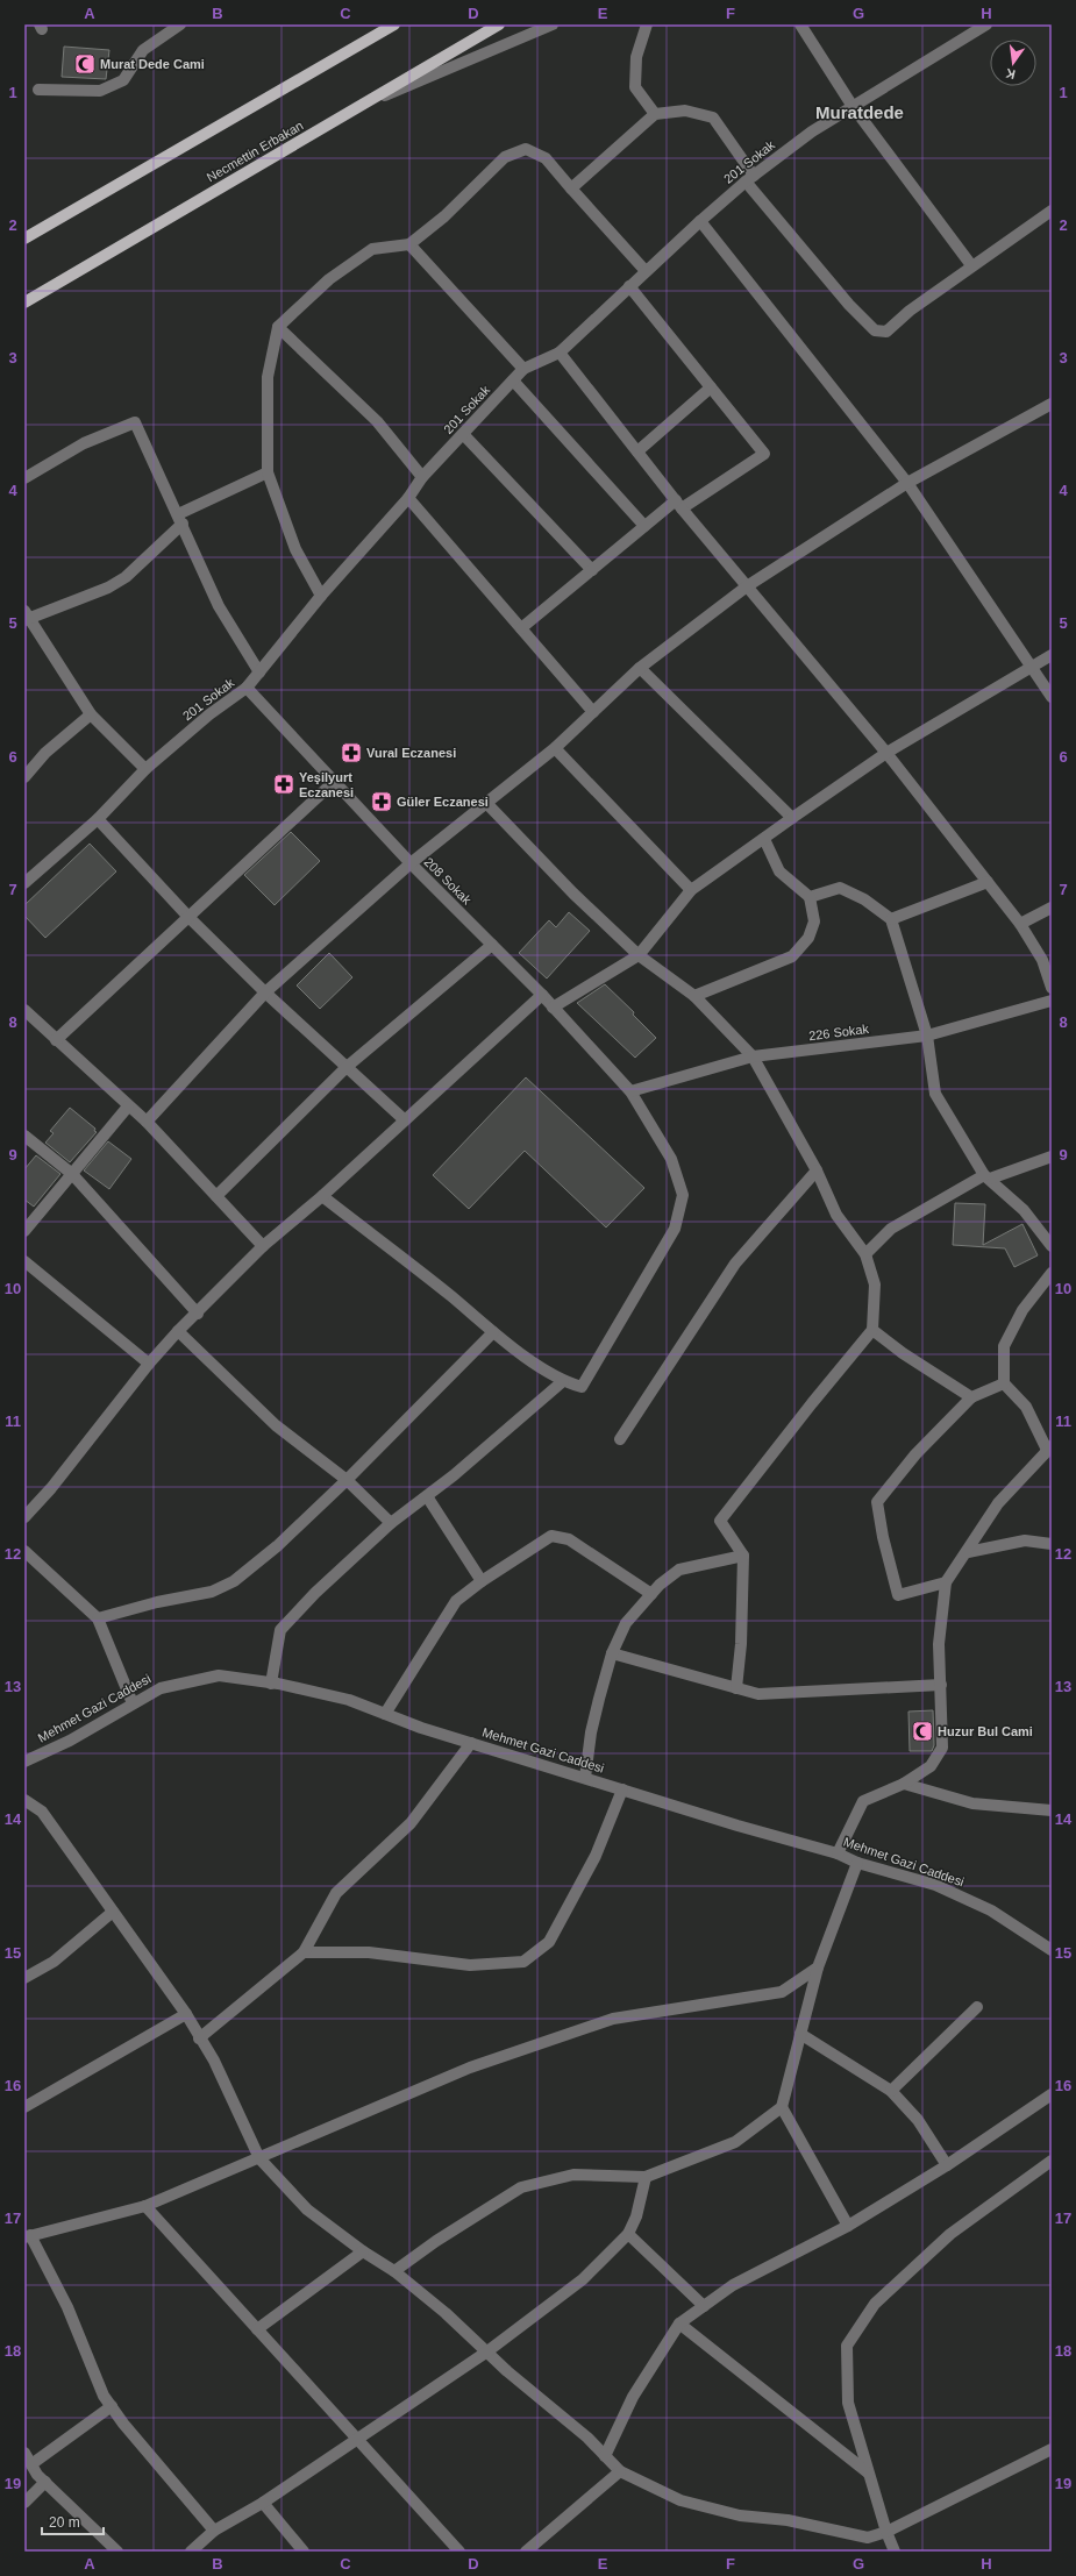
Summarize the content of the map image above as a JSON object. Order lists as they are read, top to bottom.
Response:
{
  "streets": {
    "main road": ["Necmettin Erbakan"],
    "street": [
      "201 Sokak",
      "208 Sokak",
      "226 Sokak",
      "Mehmet Gazi Caddesi"
    ]
  },
  "crossings": [
    ["201 Sokak", "208 Sokak"],
    ["208 Sokak", "226 Sokak"]
  ],
  "districts": ["Muratdede"],
  "places": {
    "mosque": ["Murat Dede Cami", "Huzur Bul Cami"],
    "pharmacy": ["Vural Eczanesi", "Yeşilyurt Eczanesi", "Güler Eczanesi"]
  },
  "scale_bar": "20 m",
  "north": "bottom",
  "grid": {
    "columns": [
      "A",
      "B",
      "C",
      "D",
      "E",
      "F",
      "G",
      "H"
    ],
    "rows": [
      "1",
      "2",
      "3",
      "4",
      "5",
      "6",
      "7",
      "8",
      "9",
      "10",
      "11",
      "12",
      "13",
      "14",
      "15",
      "16",
      "17",
      "18",
      "19"
    ]
  }
}
